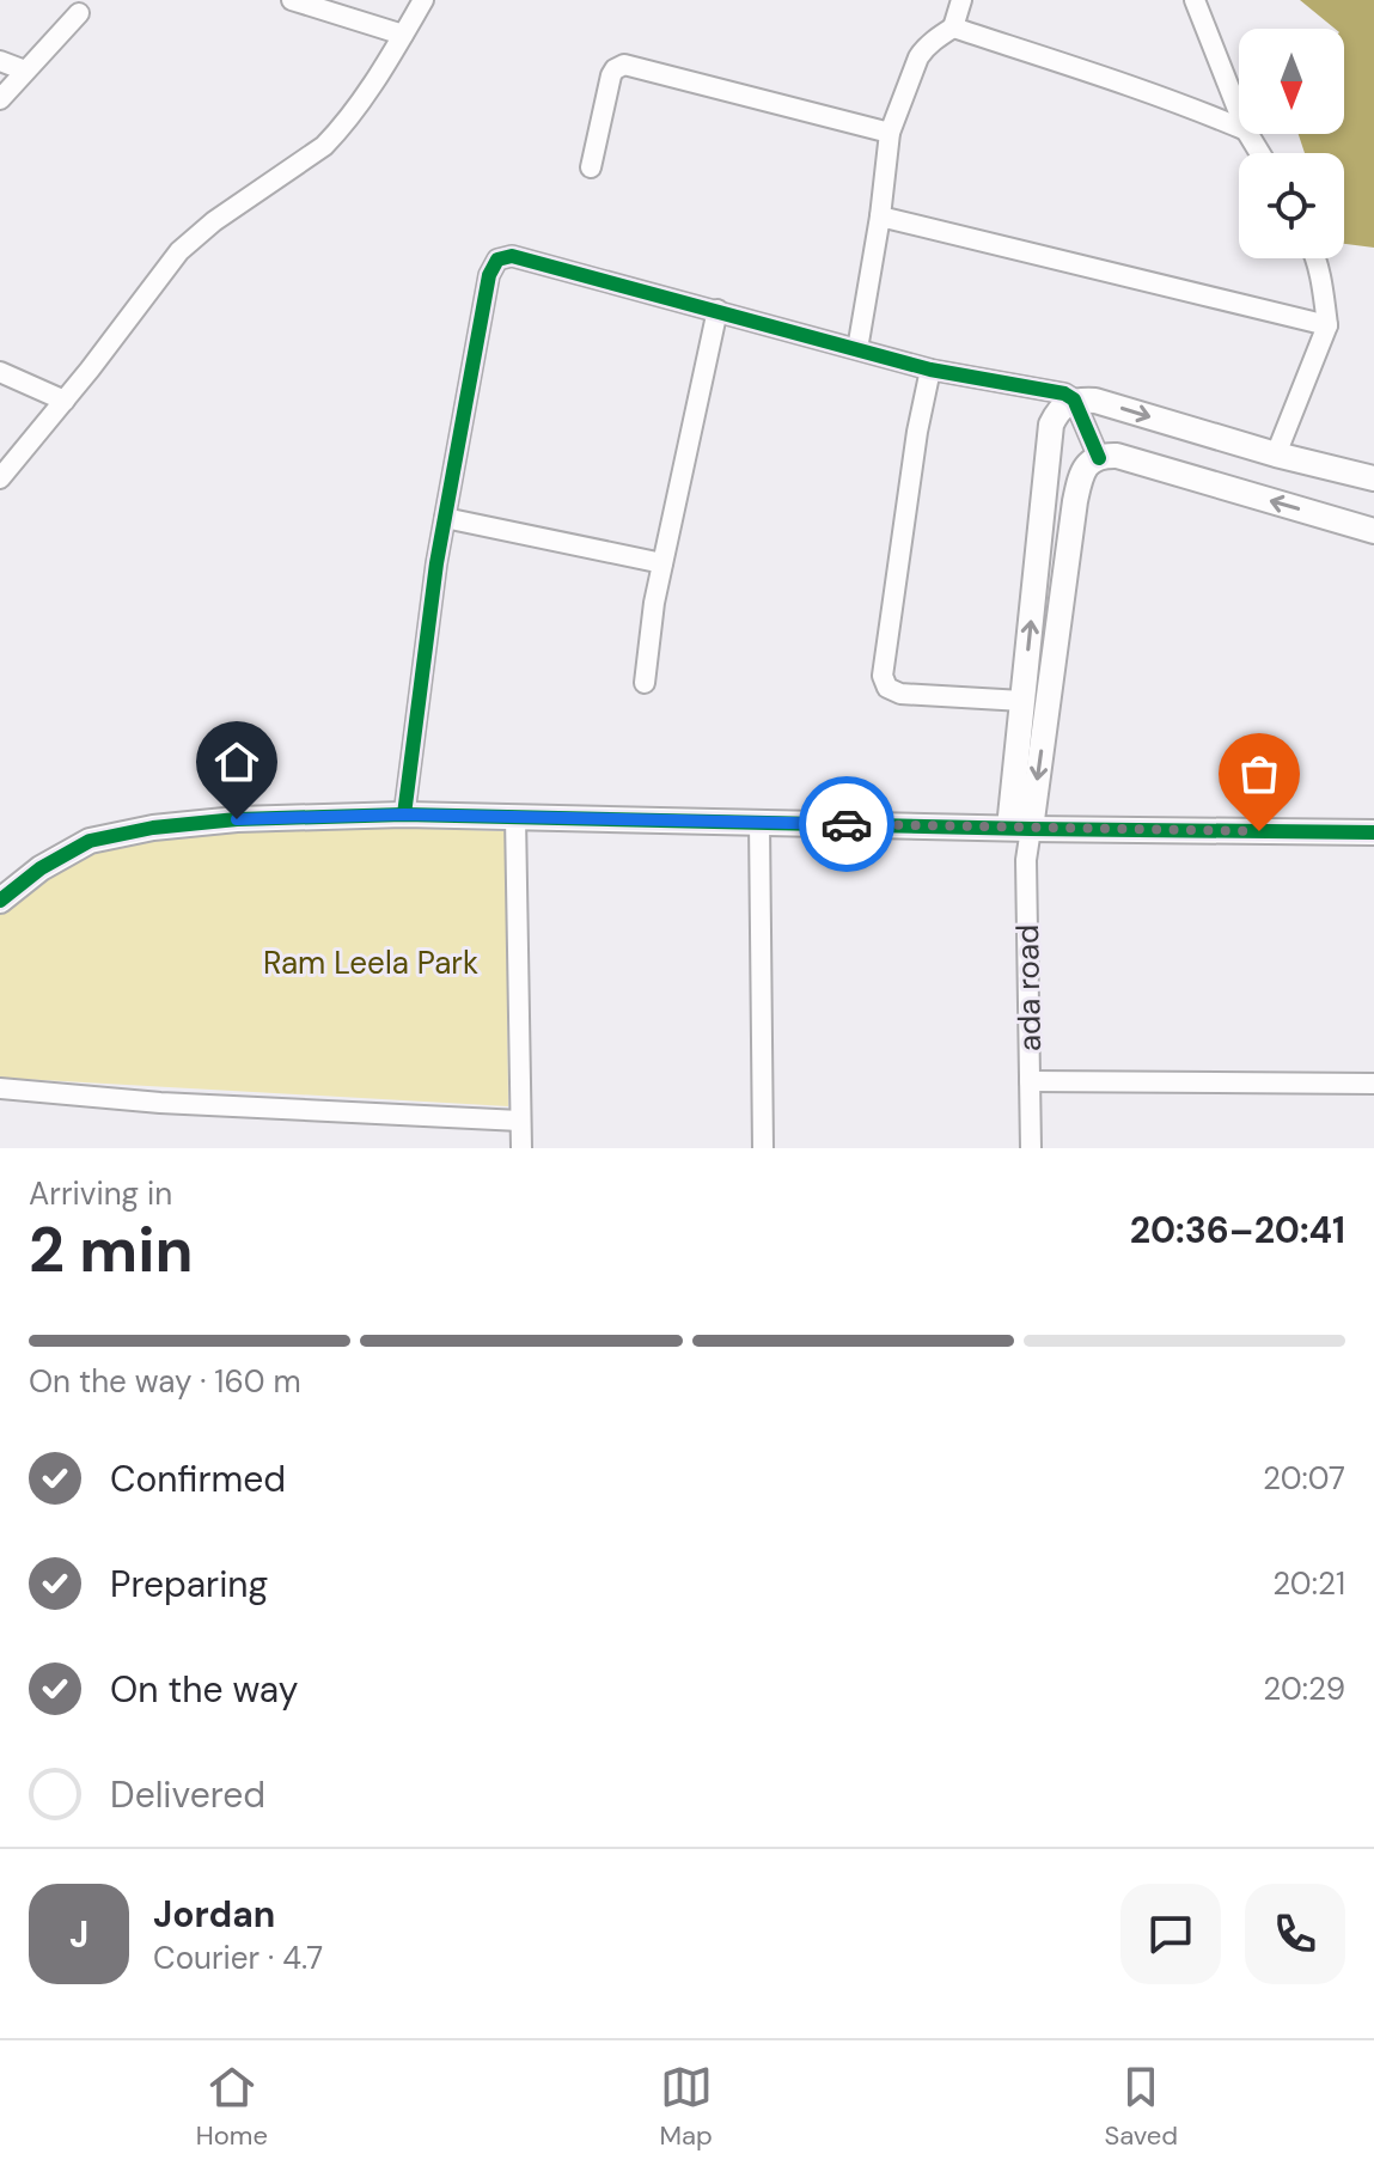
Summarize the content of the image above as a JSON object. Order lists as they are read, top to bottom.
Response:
{
  "streets": {
    "street": ["ada road"]
  },
  "parks": ["Ram Leela Park"],
  "north": "bottom",
  "page": {
    "heading": ["2 min", "Arriving in", "20:36–20:41"],
    "panel": ["Jordan", "Courier · 4.7"],
    "bar": "On the way · 160 m",
    "list": [
      ["Confirmed", "20:07"],
      ["Preparing", "20:21"],
      ["On the way", "20:29"],
      "Delivered"
    ],
    "round": "J",
    "tabs": ["Home", "Map", "Saved"]
  }
}
